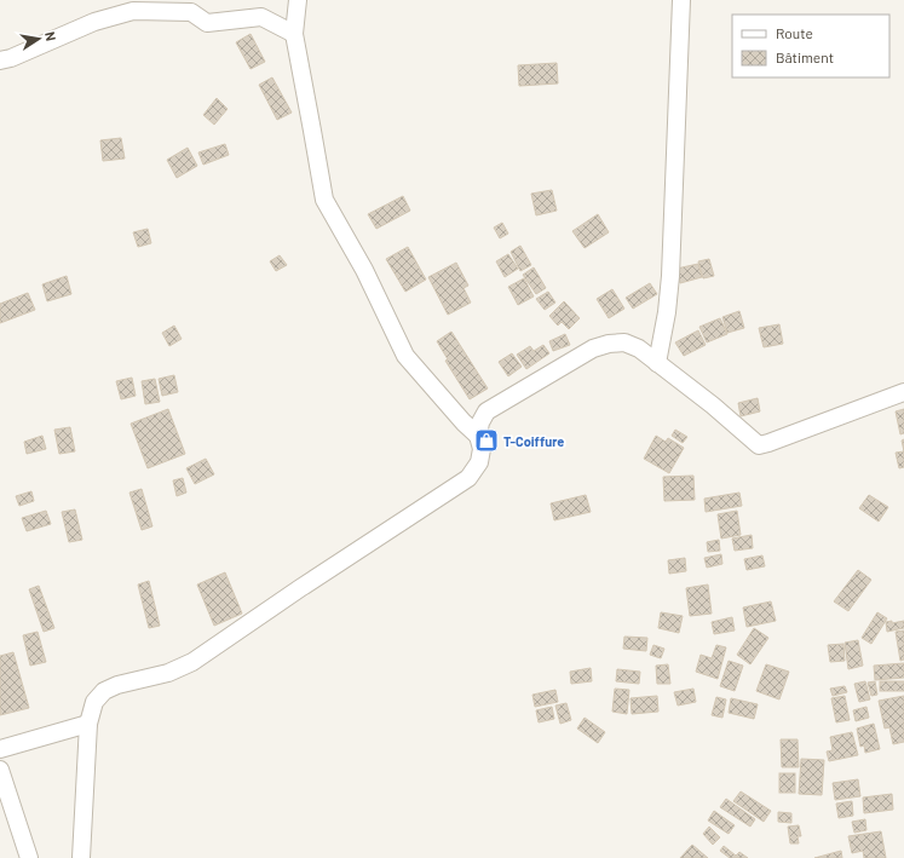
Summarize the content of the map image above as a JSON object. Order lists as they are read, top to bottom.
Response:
{
  "places": {
    "shop": ["T-Coiffure"]
  },
  "legend": ["Route", "Bâtiment"],
  "north": "right"
}
